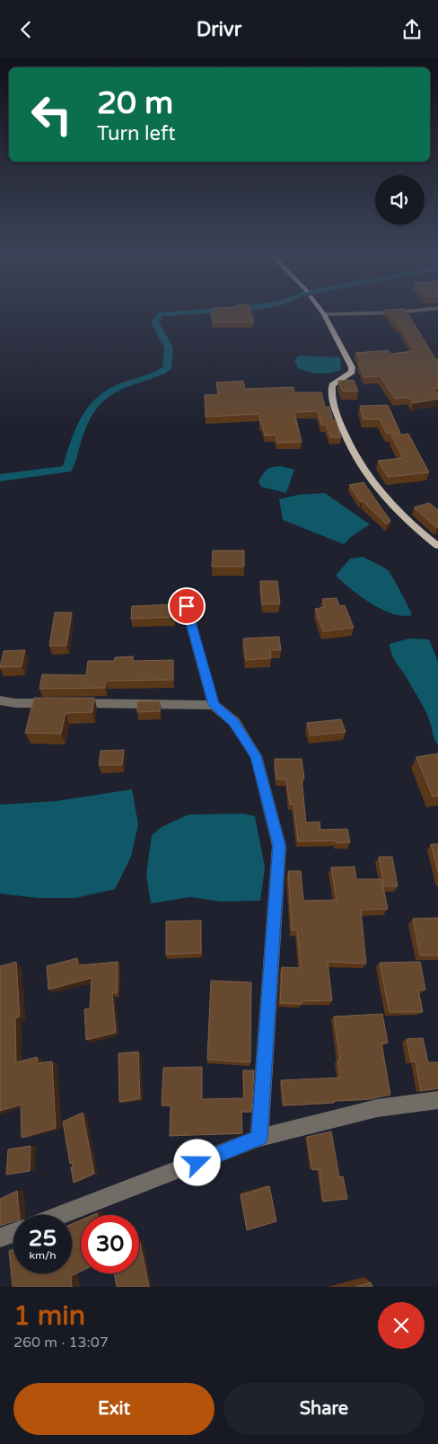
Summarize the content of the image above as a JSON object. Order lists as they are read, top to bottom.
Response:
{
  "page": {
    "header": "Drivr",
    "turn": ["20 m", "Turn left"],
    "speed": "25 km/h",
    "limit": "30",
    "heading": ["1 min", "260 m · 13:07"],
    "buttons": ["Exit", "Share"]
  }
}
